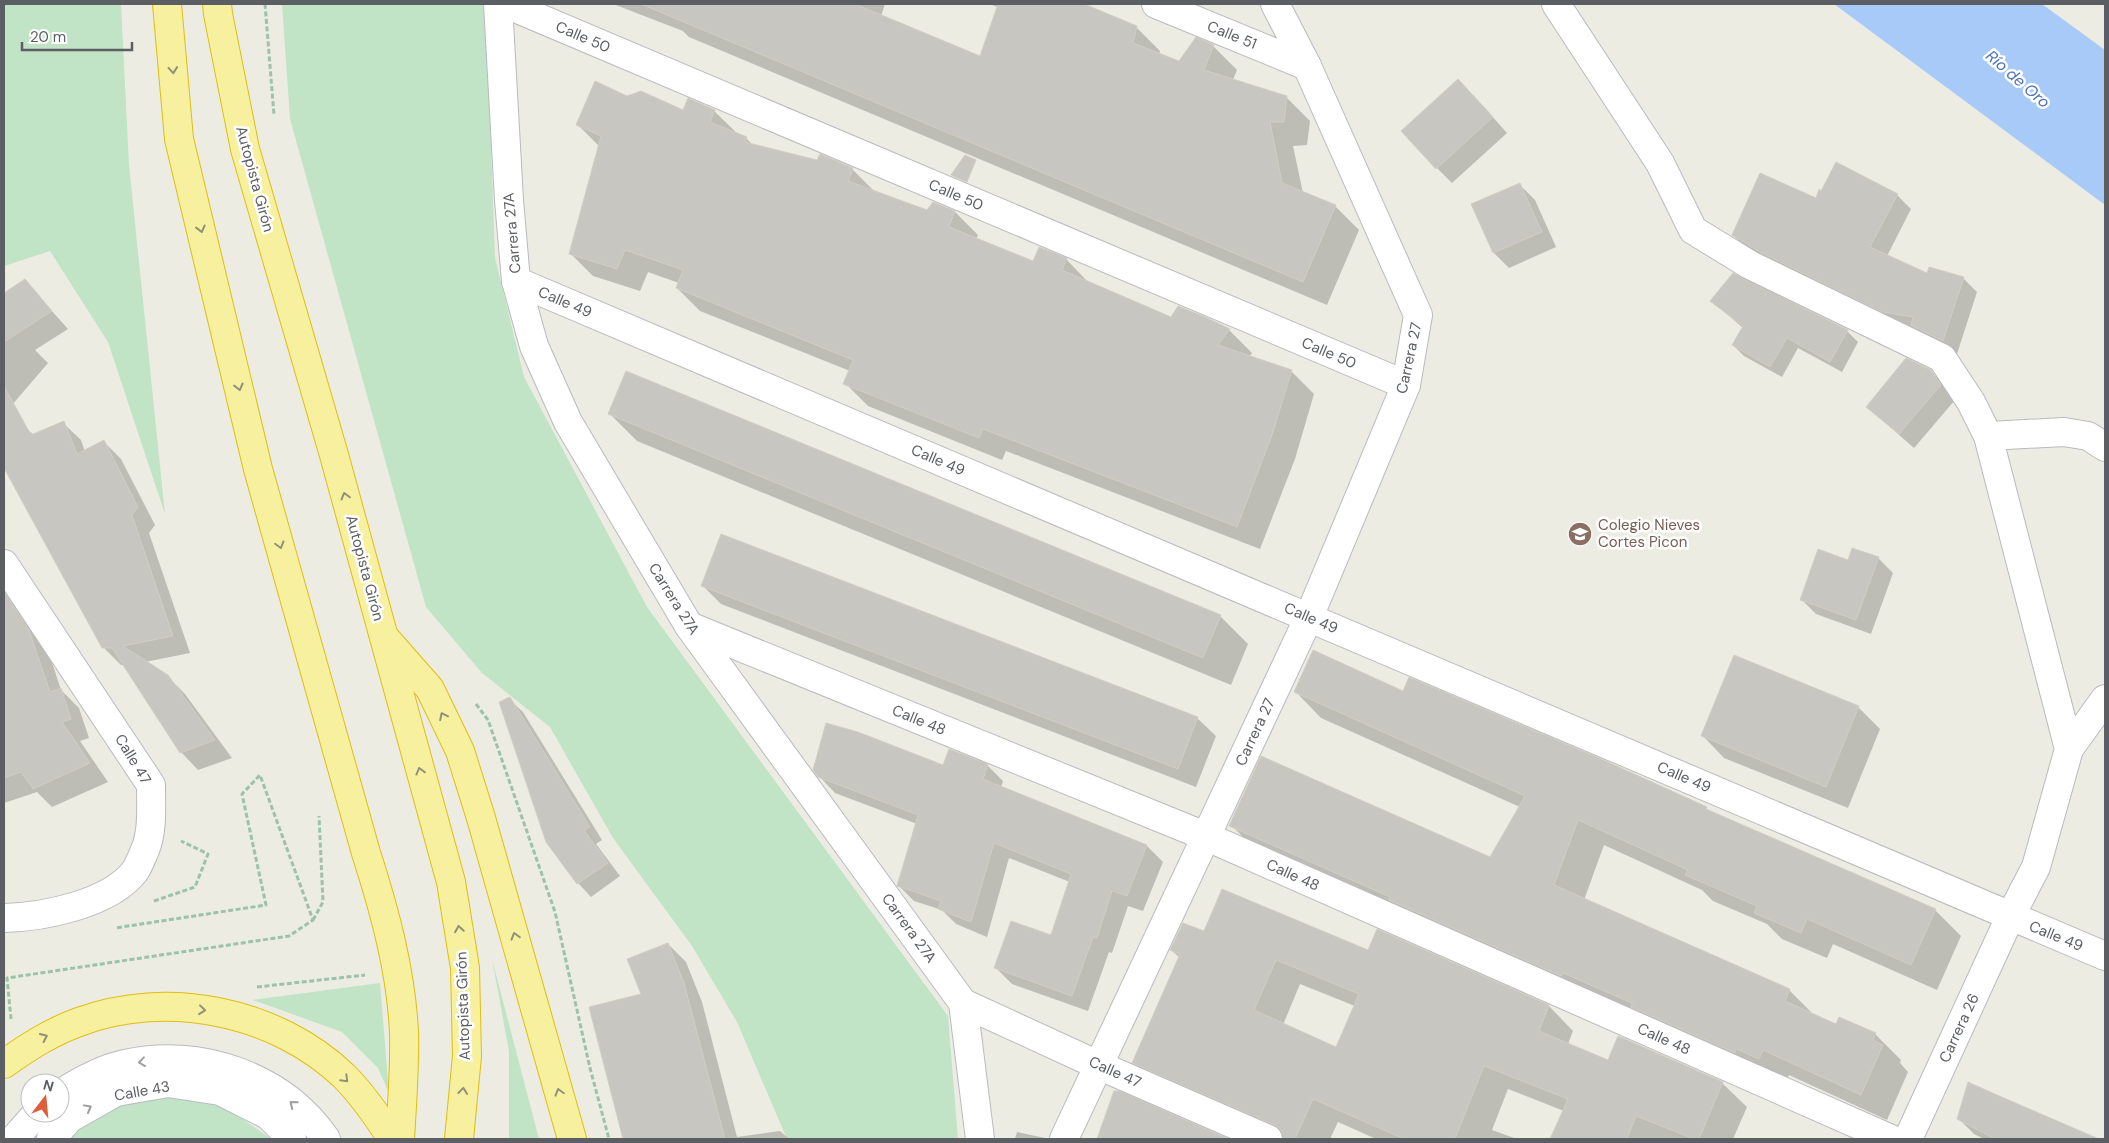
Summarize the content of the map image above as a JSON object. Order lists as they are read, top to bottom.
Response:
{
  "streets": {
    "highway": ["Autopista Girón"],
    "street": [
      "Calle 51",
      "Calle 50",
      "Carrera 27A",
      "Calle 49",
      "Carrera 27",
      "Calle 48",
      "Calle 47",
      "Carrera 26",
      "Calle 43"
    ]
  },
  "crossings": [
    ["Calle 51", "Carrera 27"],
    ["Calle 50", "Carrera 27"],
    ["Carrera 27A", "Calle 49"],
    ["Carrera 27A", "Calle 48"],
    ["Carrera 27A", "Calle 47"],
    ["Calle 49", "Carrera 27"],
    ["Calle 49", "Carrera 26"],
    ["Carrera 27", "Calle 48"],
    ["Carrera 27", "Calle 47"]
  ],
  "water": ["Río de Oro"],
  "places": {
    "school or university": ["Colegio Nieves Cortes Picon"]
  },
  "scale_bar": "20 m",
  "north": "top"
}
